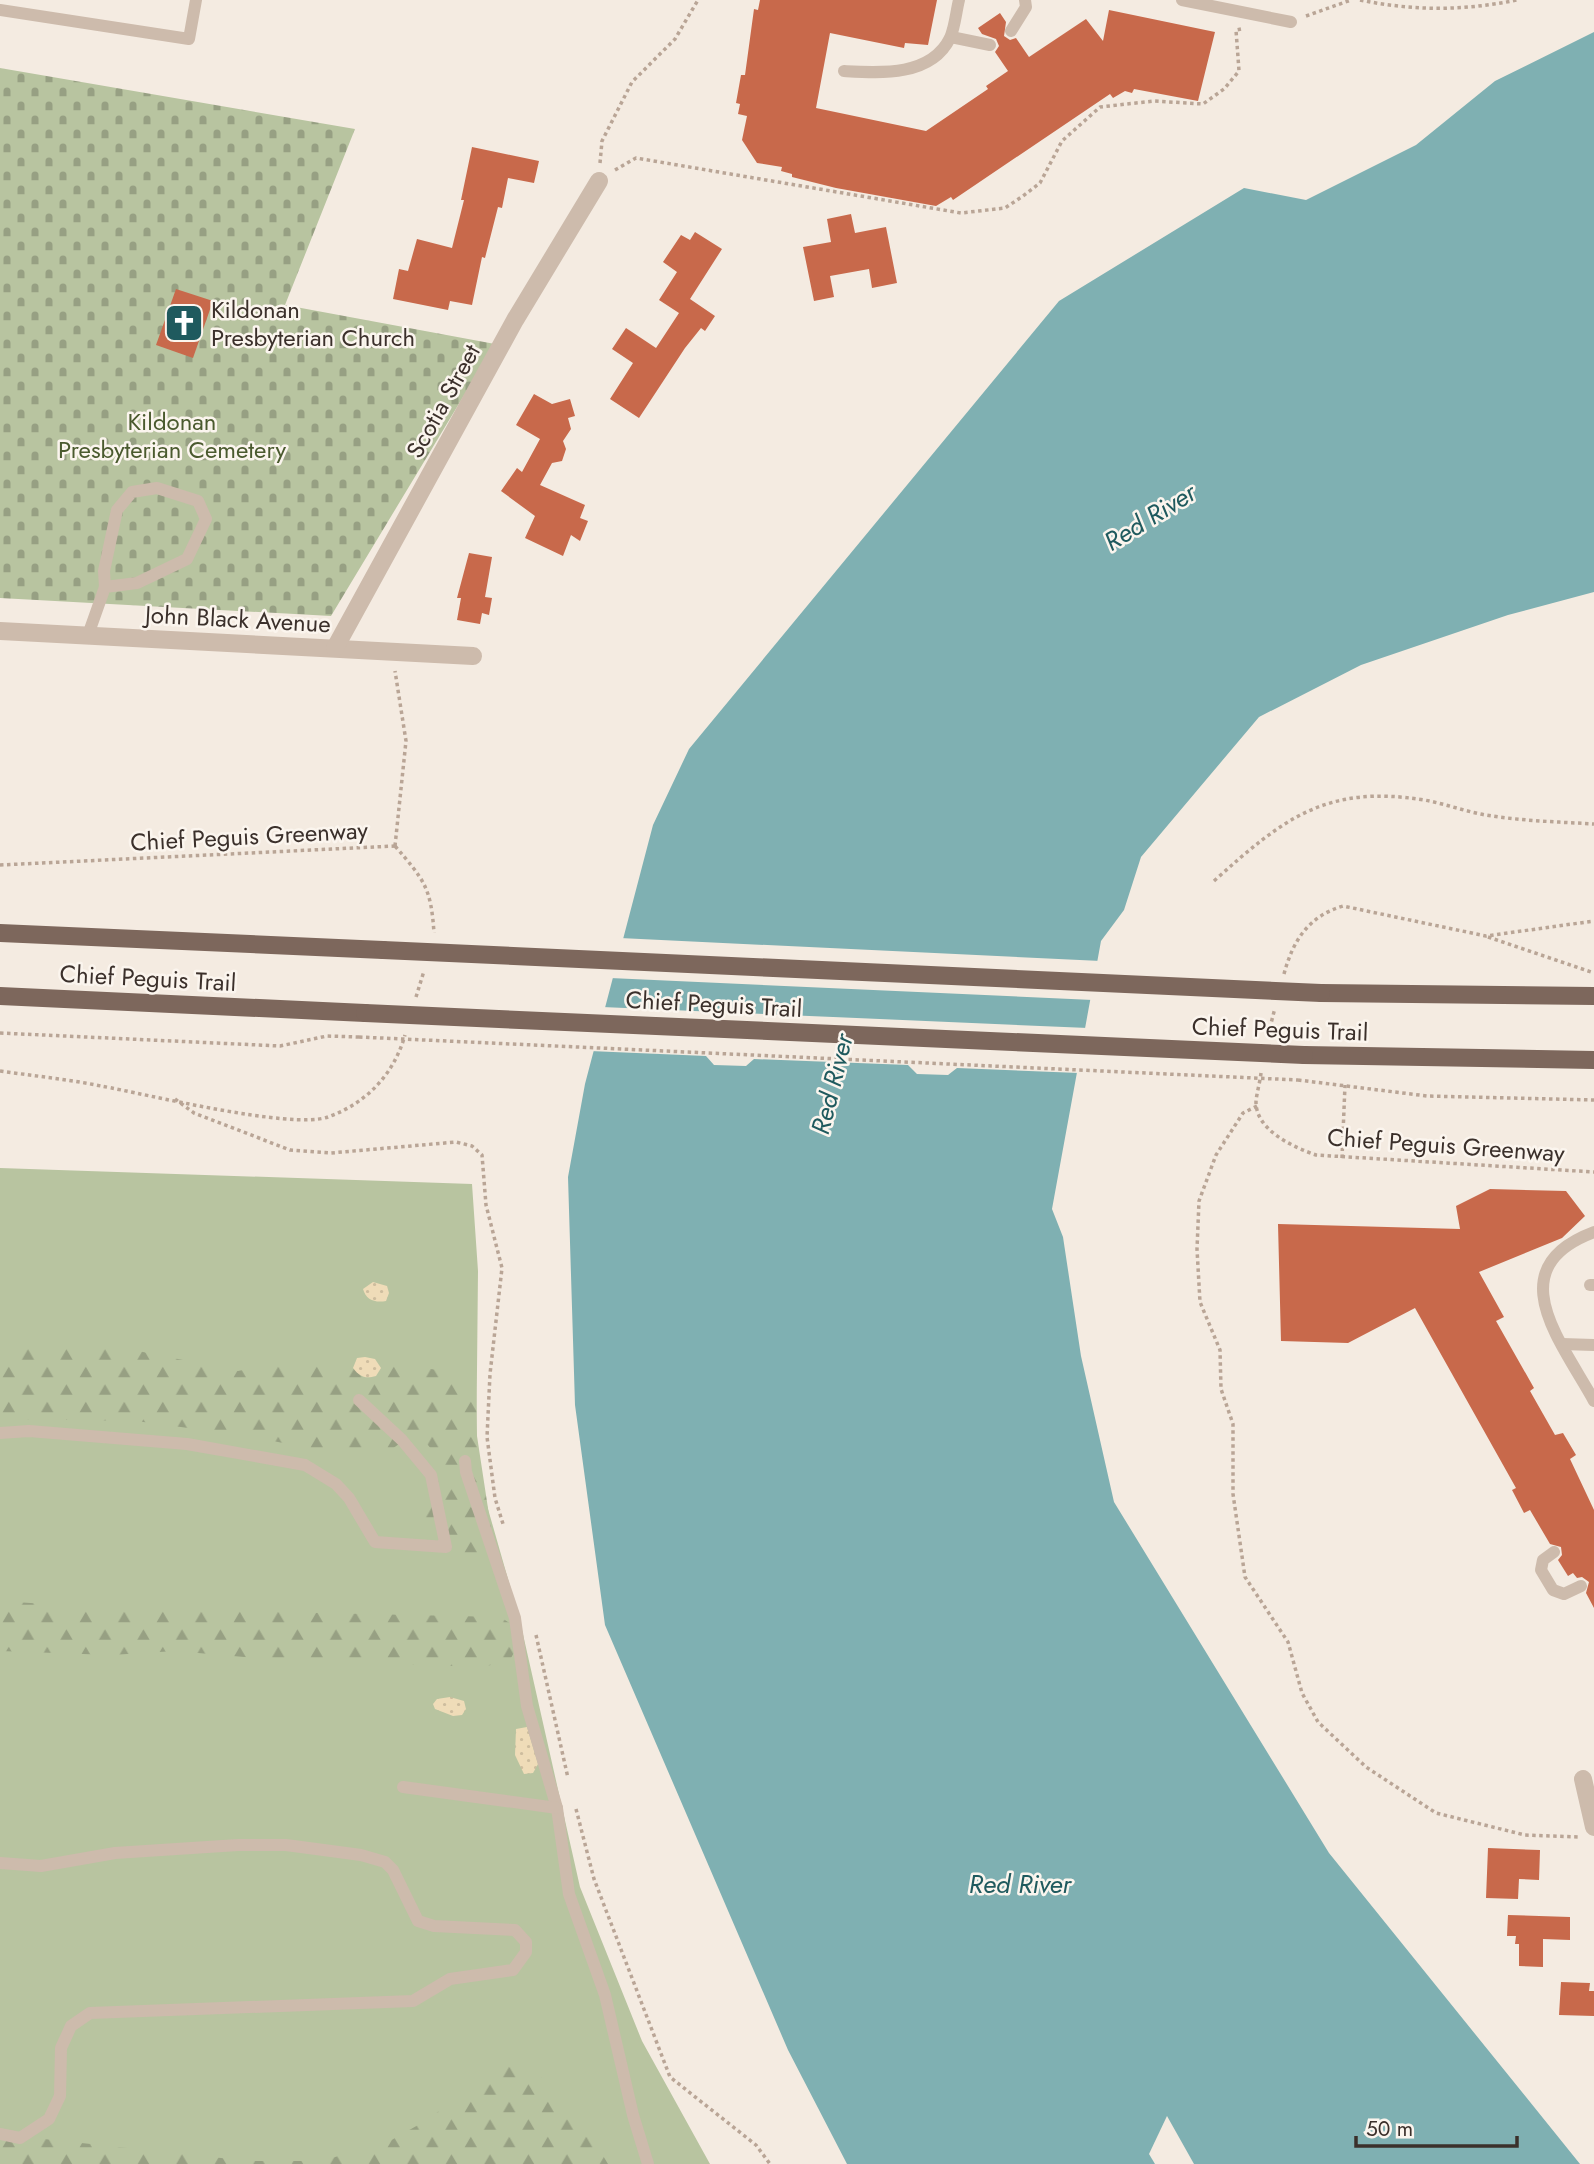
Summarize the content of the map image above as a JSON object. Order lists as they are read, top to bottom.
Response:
{
  "streets": {
    "main road": ["Chief Peguis Trail"],
    "street": ["Scotia Street", "John Black Avenue"],
    "path": ["Chief Peguis Greenway"]
  },
  "crossings": [
    ["Scotia Street", "John Black Avenue"]
  ],
  "water": ["Red River"],
  "parks": ["Kildonan Presbyterian Cemetery"],
  "places": {
    "church": ["Kildonan Presbyterian Church"]
  },
  "scale_bar": "50 m"
}
